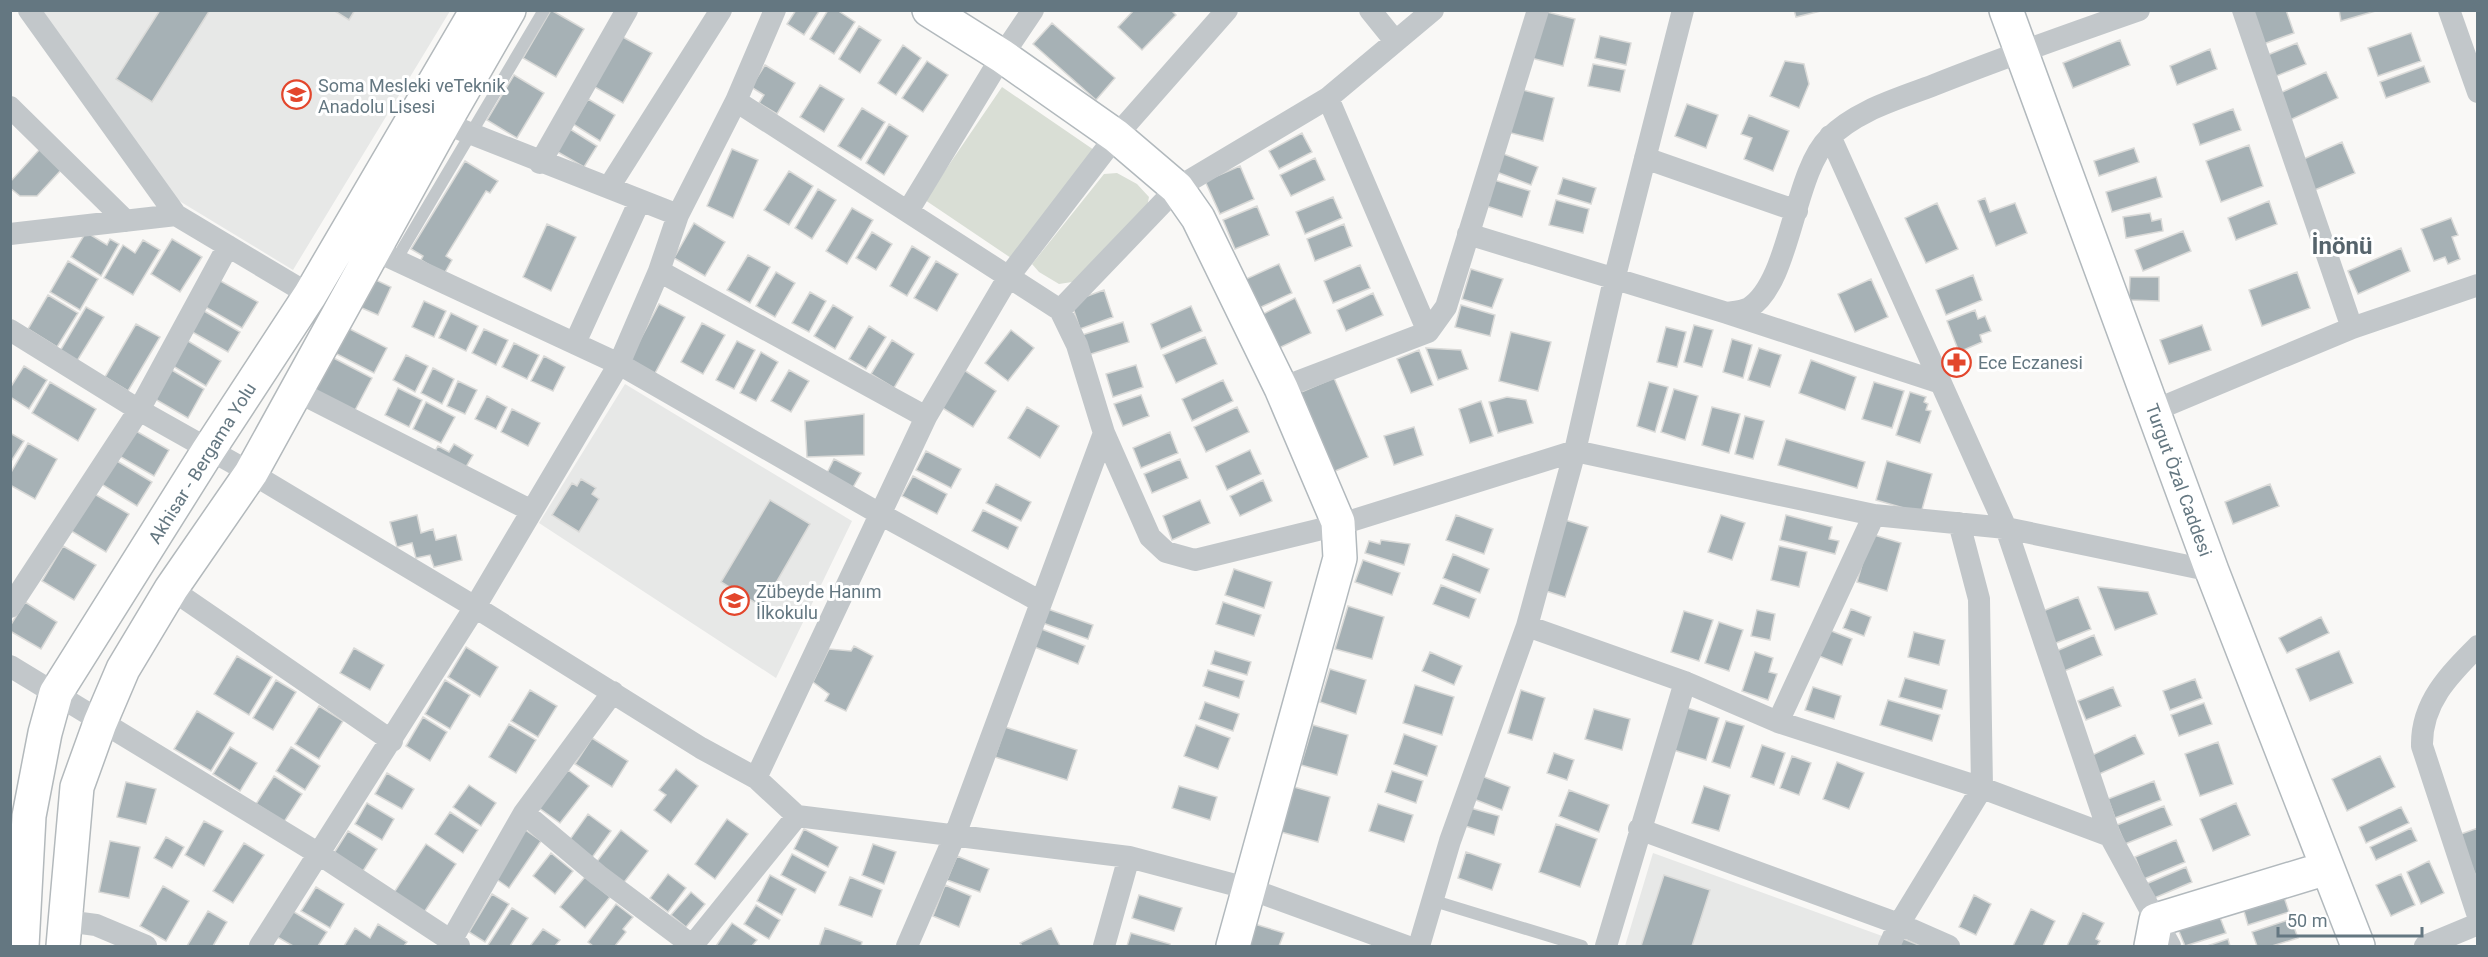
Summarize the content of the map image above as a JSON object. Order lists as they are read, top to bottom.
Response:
{
  "streets": {
    "street": ["Akhisar - Bergama Yolu", "Turgut Özal Caddesi"]
  },
  "districts": ["İnönü"],
  "places": {
    "school or university": ["Soma Mesleki veTeknik Anadolu Lisesi", "Zübeyde Hanım İlkokulu"],
    "pharmacy": ["Ece Eczanesi"]
  },
  "scale_bar": "50 m"
}
